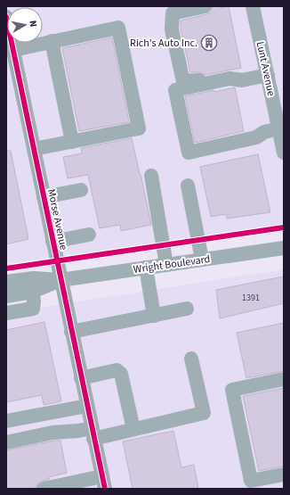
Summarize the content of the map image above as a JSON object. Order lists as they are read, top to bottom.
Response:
{
  "streets": {
    "street": ["Lunt Avenue", "Morse Avenue", "Wright Boulevard"]
  },
  "crossings": [
    ["Morse Avenue", "Wright Boulevard"]
  ],
  "places": {
    "building": ["Rich's Auto Inc."]
  },
  "house_numbers": ["1391"],
  "north": "right"
}
